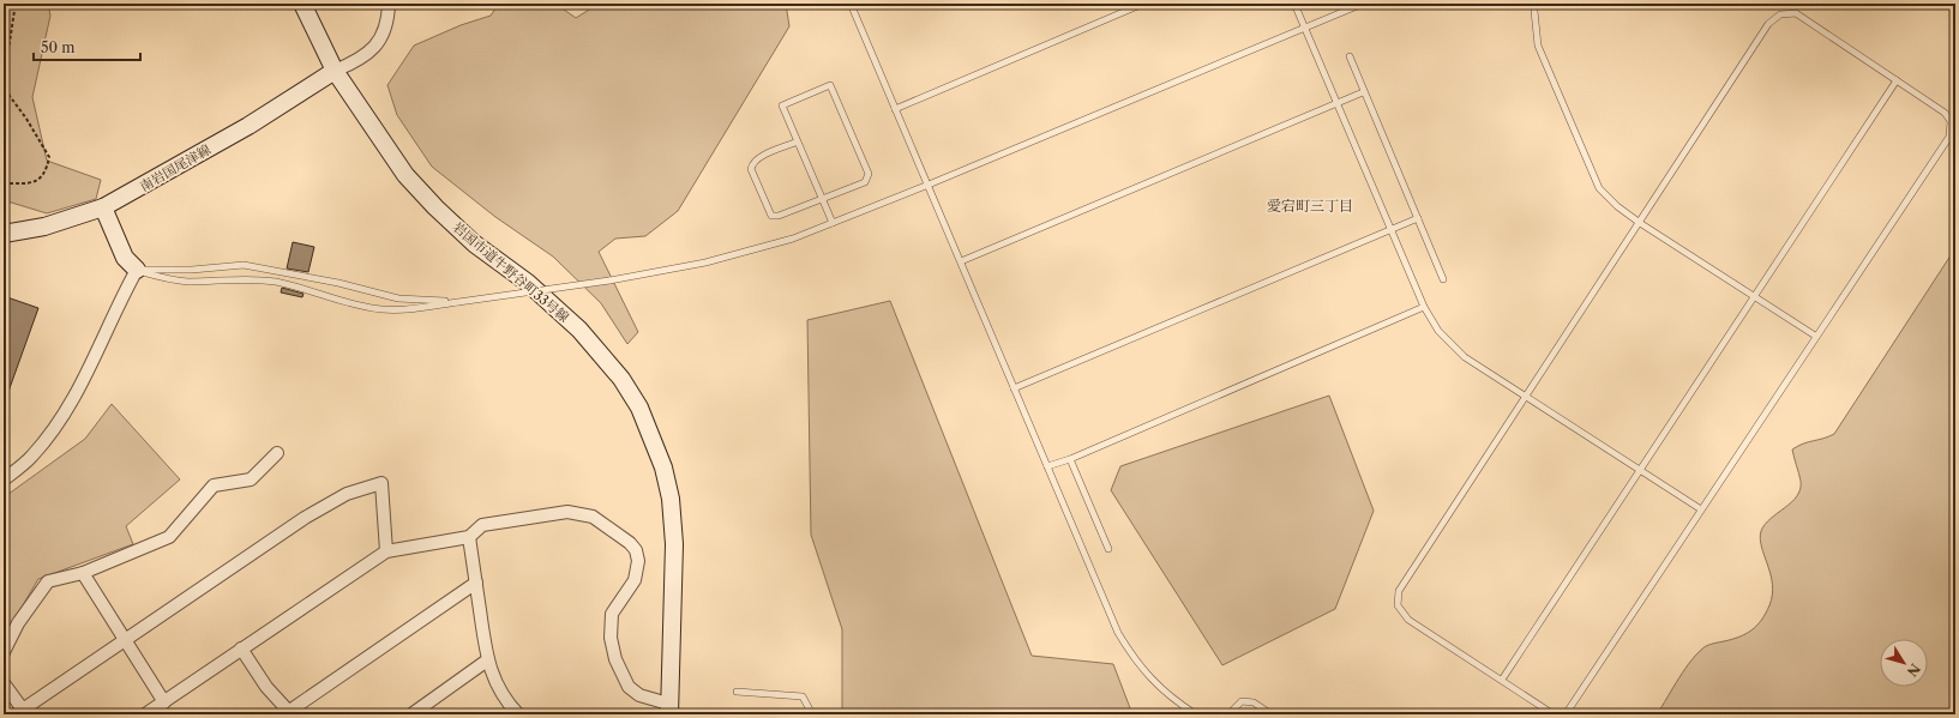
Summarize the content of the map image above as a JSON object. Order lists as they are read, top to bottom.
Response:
{
  "streets": {
    "street": ["南岩国尾津線", "岩国市道牛野谷町33号線"]
  },
  "crossings": [
    ["南岩国尾津線", "岩国市道牛野谷町33号線"]
  ],
  "districts": ["愛宕町三丁目"],
  "scale_bar": "50 m",
  "north": "bottom right"
}
